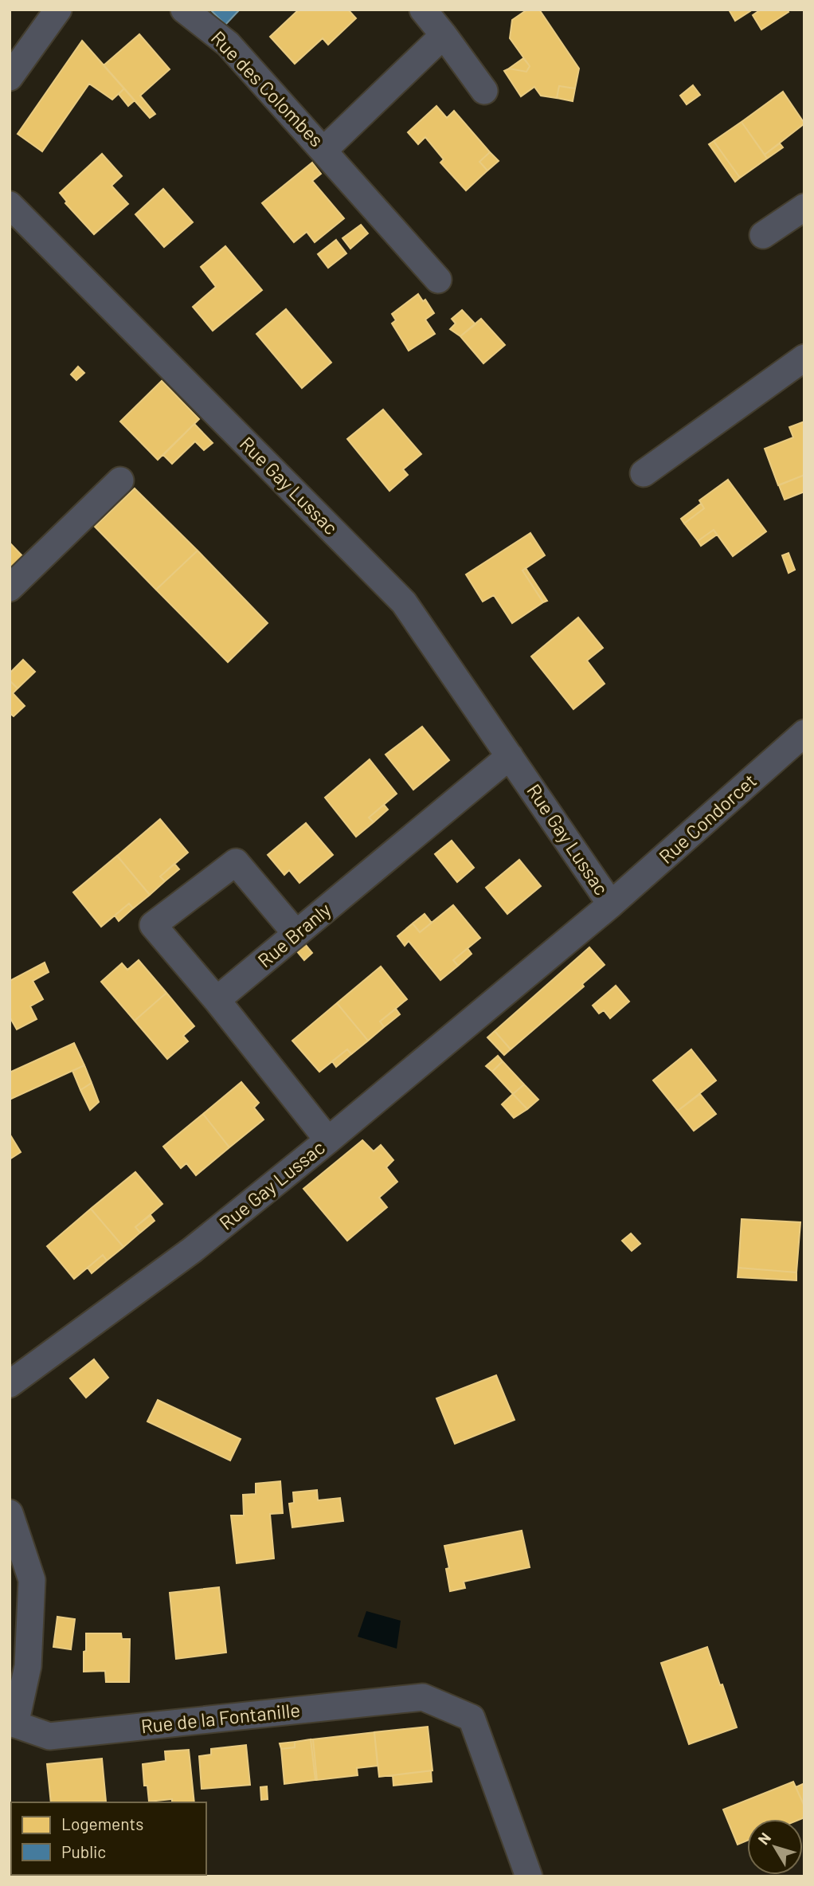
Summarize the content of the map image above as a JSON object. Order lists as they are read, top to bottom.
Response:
{
  "streets": {
    "street": [
      "Rue des Colombes",
      "Rue Gay Lussac",
      "Rue Condorcet",
      "Rue Branly",
      "Rue de la Fontanille"
    ]
  },
  "crossings": [
    ["Rue Gay Lussac", "Rue Condorcet"],
    ["Rue Gay Lussac", "Rue Branly"]
  ],
  "legend": ["Logements", "Public"],
  "north": "top left"
}
